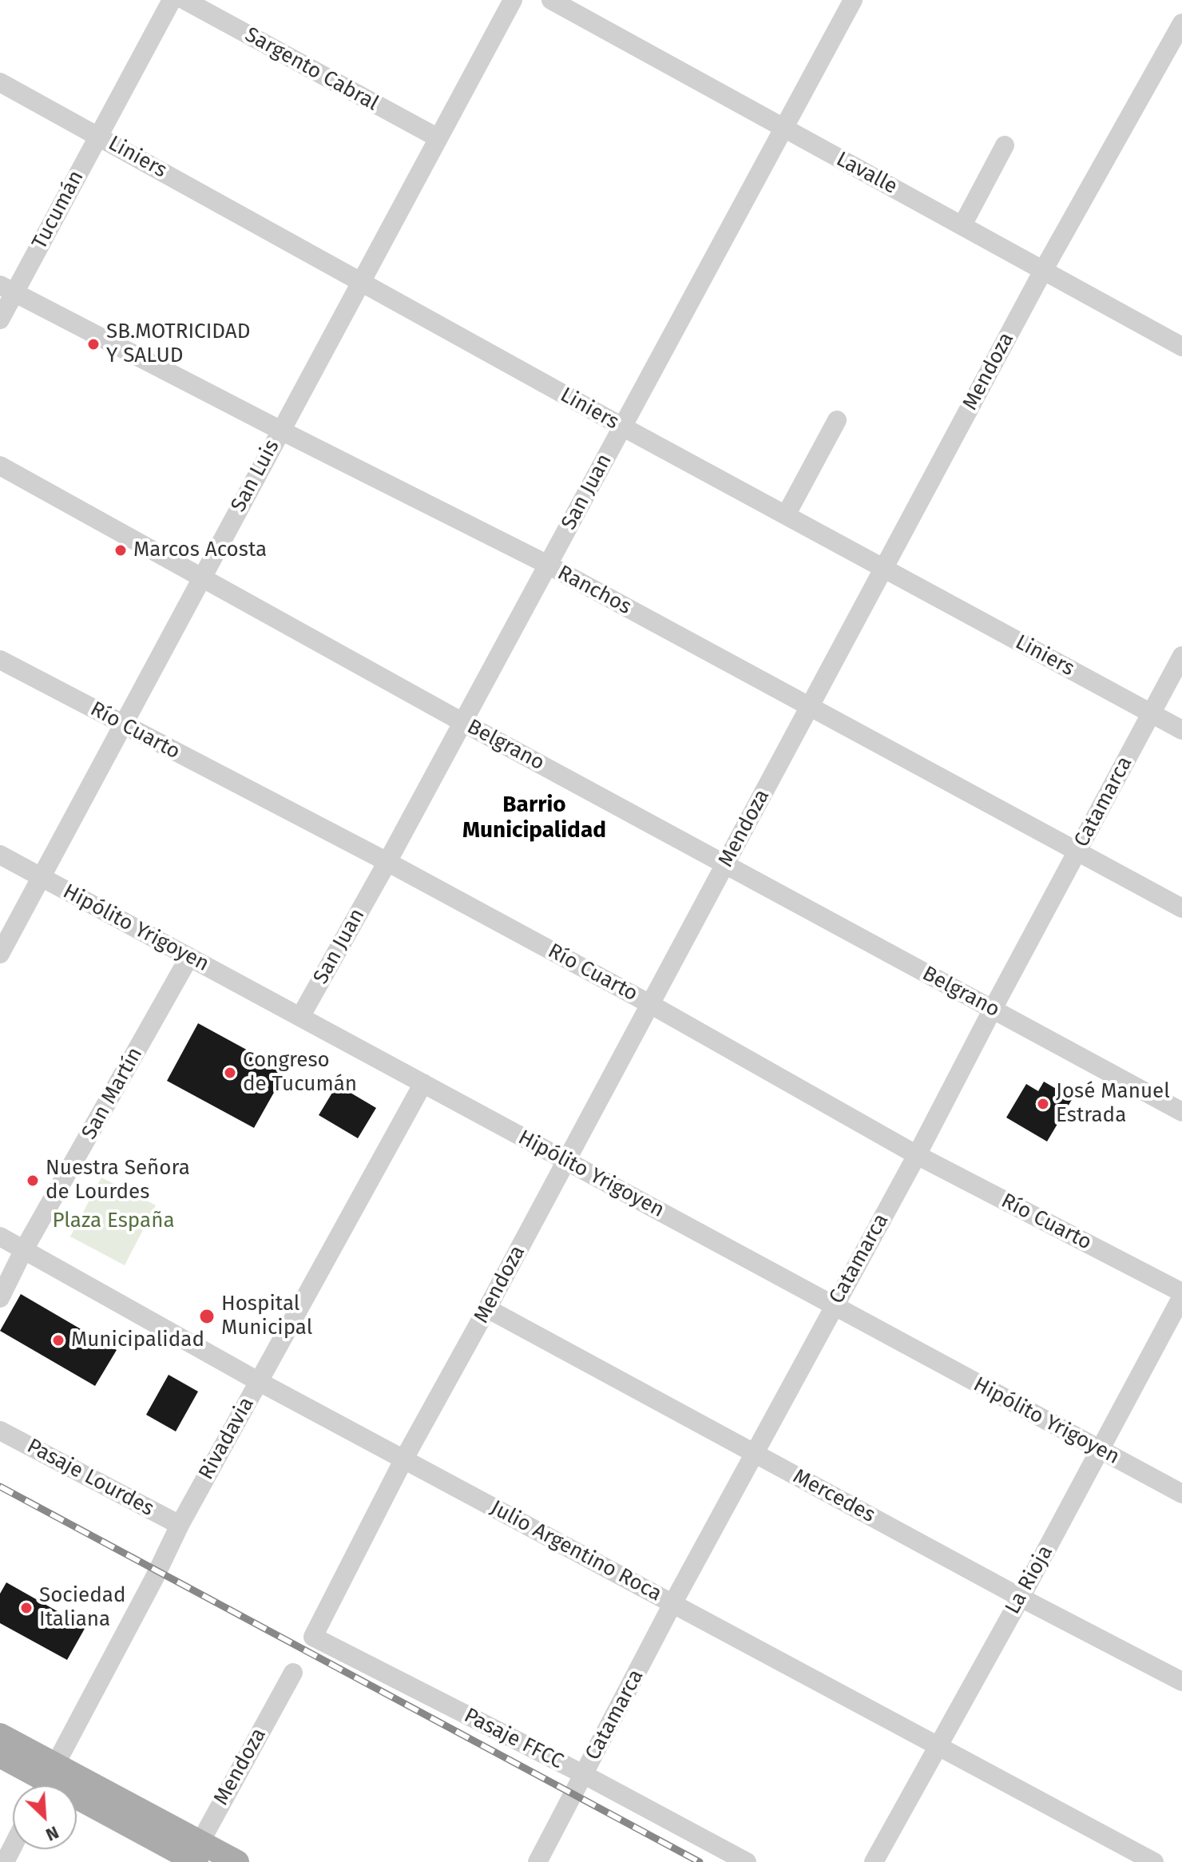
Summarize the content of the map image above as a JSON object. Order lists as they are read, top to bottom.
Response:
{
  "streets": {
    "street": [
      "Sargento Cabral",
      "Liniers",
      "Lavalle",
      "Tucumán",
      "Mendoza",
      "San Luis",
      "San Juan",
      "Ranchos",
      "Río Cuarto",
      "Belgrano",
      "Catamarca",
      "Hipólito Yrigoyen",
      "San Martín",
      "Rivadavia",
      "Pasaje Lourdes",
      "Mercedes",
      "Julio Argentino Roca",
      "La Rioja",
      "Pasaje FFCC"
    ]
  },
  "crossings": [
    ["Sargento Cabral", "San Luis"],
    ["Liniers", "Tucumán"],
    ["Liniers", "Mendoza"],
    ["Liniers", "San Luis"],
    ["Liniers", "San Juan"],
    ["Liniers", "Catamarca"],
    ["Lavalle", "Mendoza"],
    ["Lavalle", "San Juan"],
    ["Tucumán", "Ranchos"],
    ["Mendoza", "Ranchos"],
    ["Mendoza", "Río Cuarto"],
    ["Mendoza", "Belgrano"],
    ["Mendoza", "Hipólito Yrigoyen"],
    ["Mendoza", "Mercedes"],
    ["Mendoza", "Julio Argentino Roca"],
    ["Mendoza", "Pasaje FFCC"],
    ["San Luis", "Ranchos"],
    ["San Luis", "Río Cuarto"],
    ["San Luis", "Belgrano"],
    ["San Luis", "Hipólito Yrigoyen"],
    ["San Juan", "Ranchos"],
    ["San Juan", "Río Cuarto"],
    ["San Juan", "Belgrano"],
    ["San Juan", "Hipólito Yrigoyen"],
    ["Ranchos", "Catamarca"],
    ["Río Cuarto", "Catamarca"],
    ["Río Cuarto", "La Rioja"],
    ["Belgrano", "Catamarca"],
    ["Catamarca", "Hipólito Yrigoyen"],
    ["Catamarca", "Mercedes"],
    ["Catamarca", "Julio Argentino Roca"],
    ["Catamarca", "Pasaje FFCC"],
    ["Hipólito Yrigoyen", "San Martín"],
    ["Hipólito Yrigoyen", "Rivadavia"],
    ["Hipólito Yrigoyen", "La Rioja"],
    ["San Martín", "Julio Argentino Roca"],
    ["Rivadavia", "Pasaje Lourdes"],
    ["Rivadavia", "Julio Argentino Roca"],
    ["Mercedes", "La Rioja"],
    ["Julio Argentino Roca", "La Rioja"]
  ],
  "districts": ["Barrio Municipalidad"],
  "parks": ["Plaza España"],
  "places": [
    "SB.MOTRICIDAD Y SALUD",
    "Marcos Acosta",
    "Congreso de Tucumán",
    "José Manuel Estrada",
    "Nuestra Señora de Lourdes",
    "Hospital Municipal",
    "Municipalidad",
    "Sociedad Italiana"
  ],
  "north": "bottom right"
}
